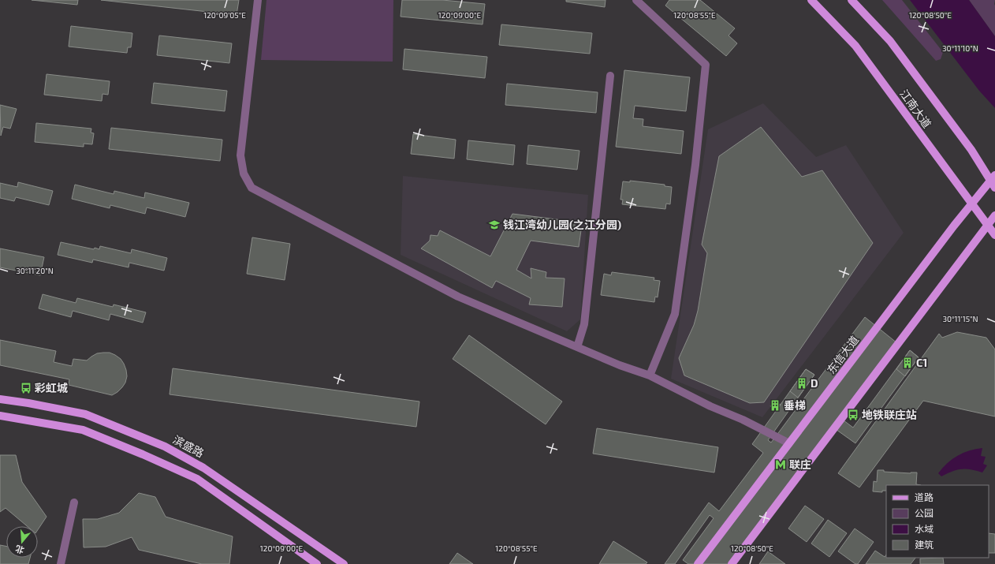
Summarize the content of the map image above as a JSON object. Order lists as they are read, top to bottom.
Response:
{
  "streets": {
    "main road": ["江南大道", "东信大道", "滨盛路"]
  },
  "crossings": [
    ["江南大道", "东信大道"]
  ],
  "places": {
    "school or university": ["钱江湾幼儿园(之江分园)"],
    "building": ["C1", "D", "垂梯"],
    "bus stop": ["彩虹城", "地铁联庄站"],
    "metro station": ["联庄"]
  },
  "legend": [
    "道路",
    "公园",
    "水域",
    "建筑"
  ],
  "north": "bottom",
  "coordinates": [
    "120°09'05\"E",
    "120°09'00\"E",
    "120°08'55\"E",
    "120°08'50\"E",
    "30°11'10\"N",
    "30°11'20\"N",
    "30°11'15\"N"
  ]
}
